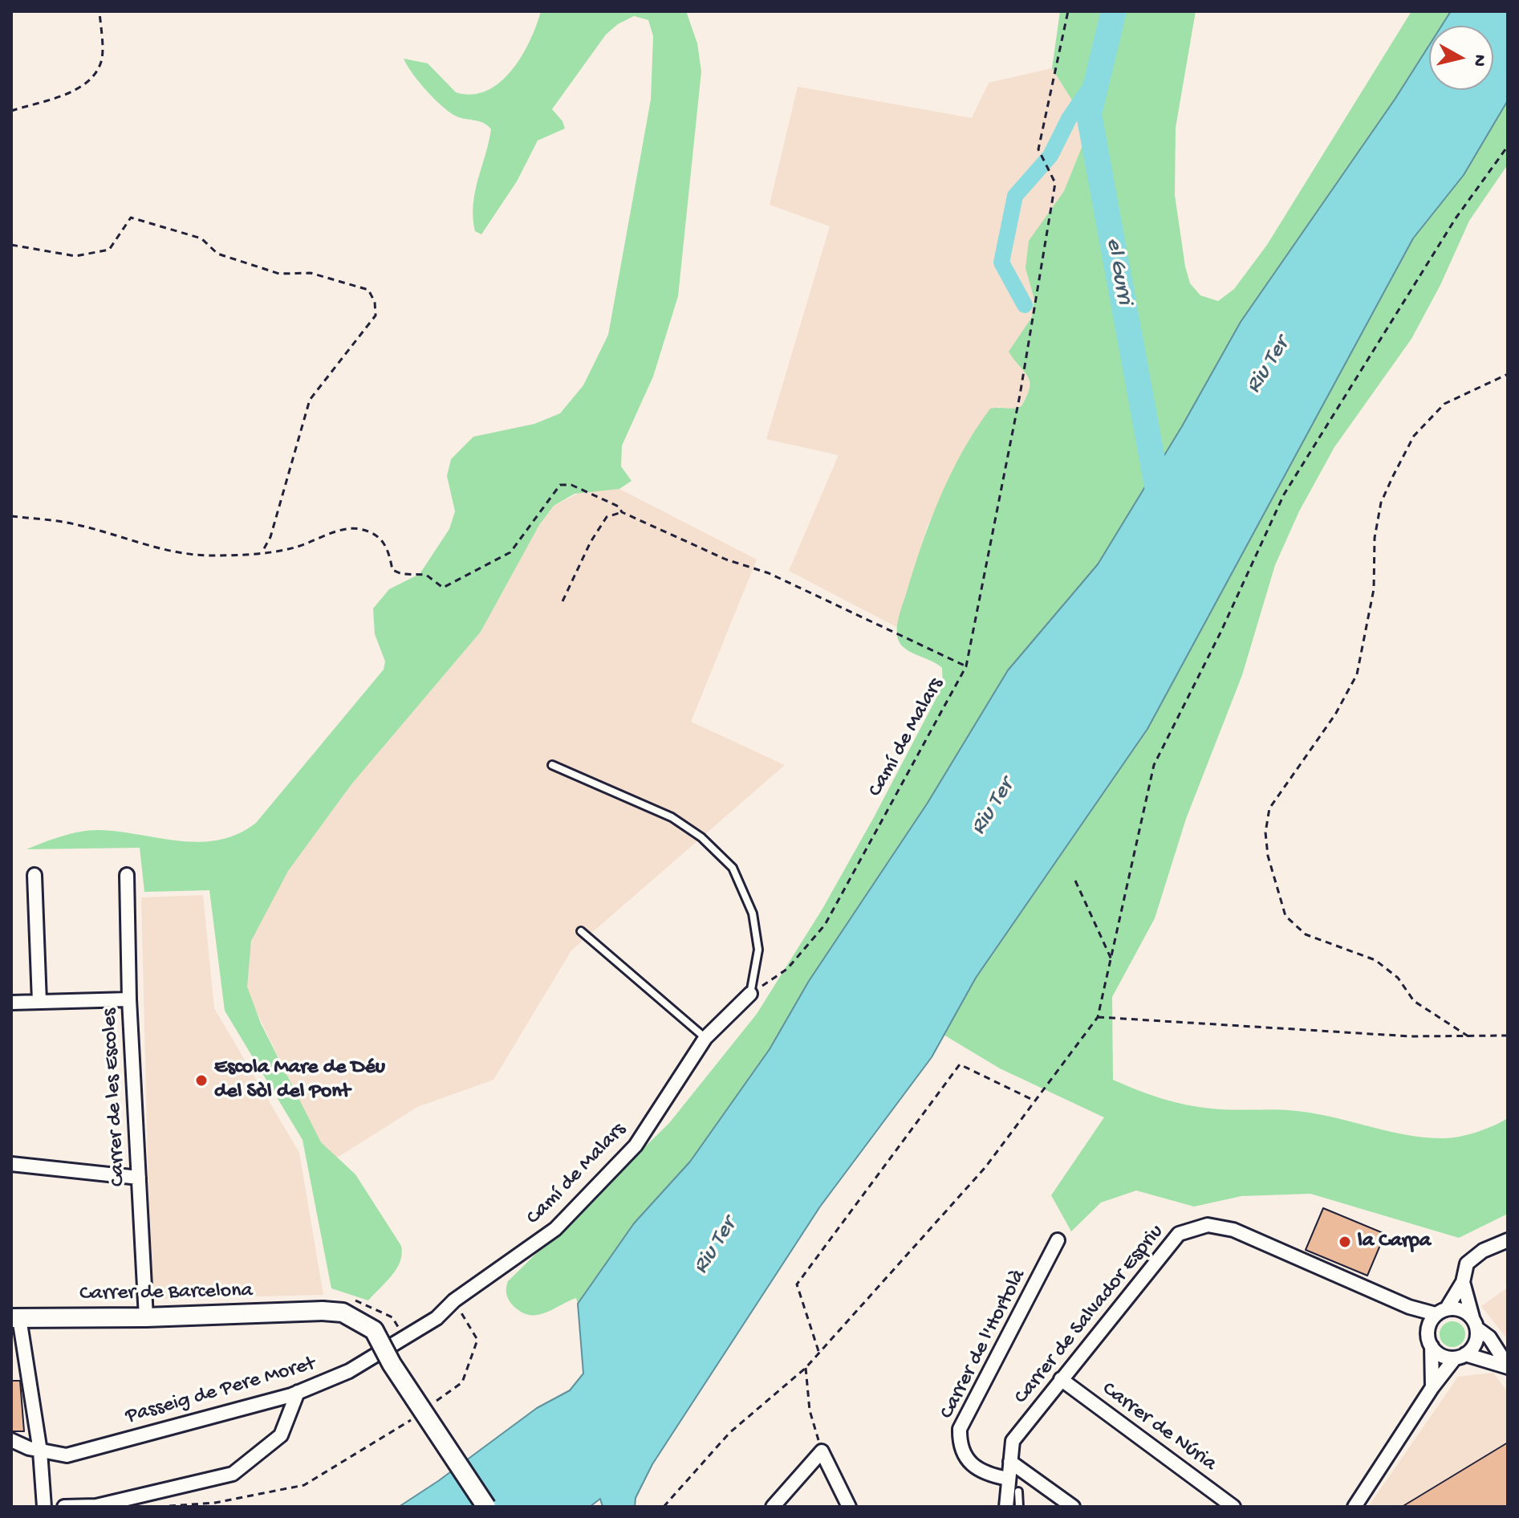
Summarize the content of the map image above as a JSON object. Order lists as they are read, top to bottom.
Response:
{
  "streets": {
    "street": [
      "Camí de Malars",
      "Carrer de les Escoles",
      "Carrer de Barcelona",
      "Carrer de Salvador Espriu",
      "Carrer de l'Hortolà",
      "Passeig de Pere Moret",
      "Carrer de Núria"
    ]
  },
  "crossings": [
    ["Camí de Malars", "Passeig de Pere Moret"],
    ["Carrer de les Escoles", "Carrer de Barcelona"],
    ["Carrer de Salvador Espriu", "Carrer de l'Hortolà"],
    ["Carrer de Salvador Espriu", "Carrer de Núria"]
  ],
  "water": ["el Gurri", "Riu Ter"],
  "places": ["Escola Mare de Déu del Sòl del Pont", "la Carpa"],
  "north": "right"
}
